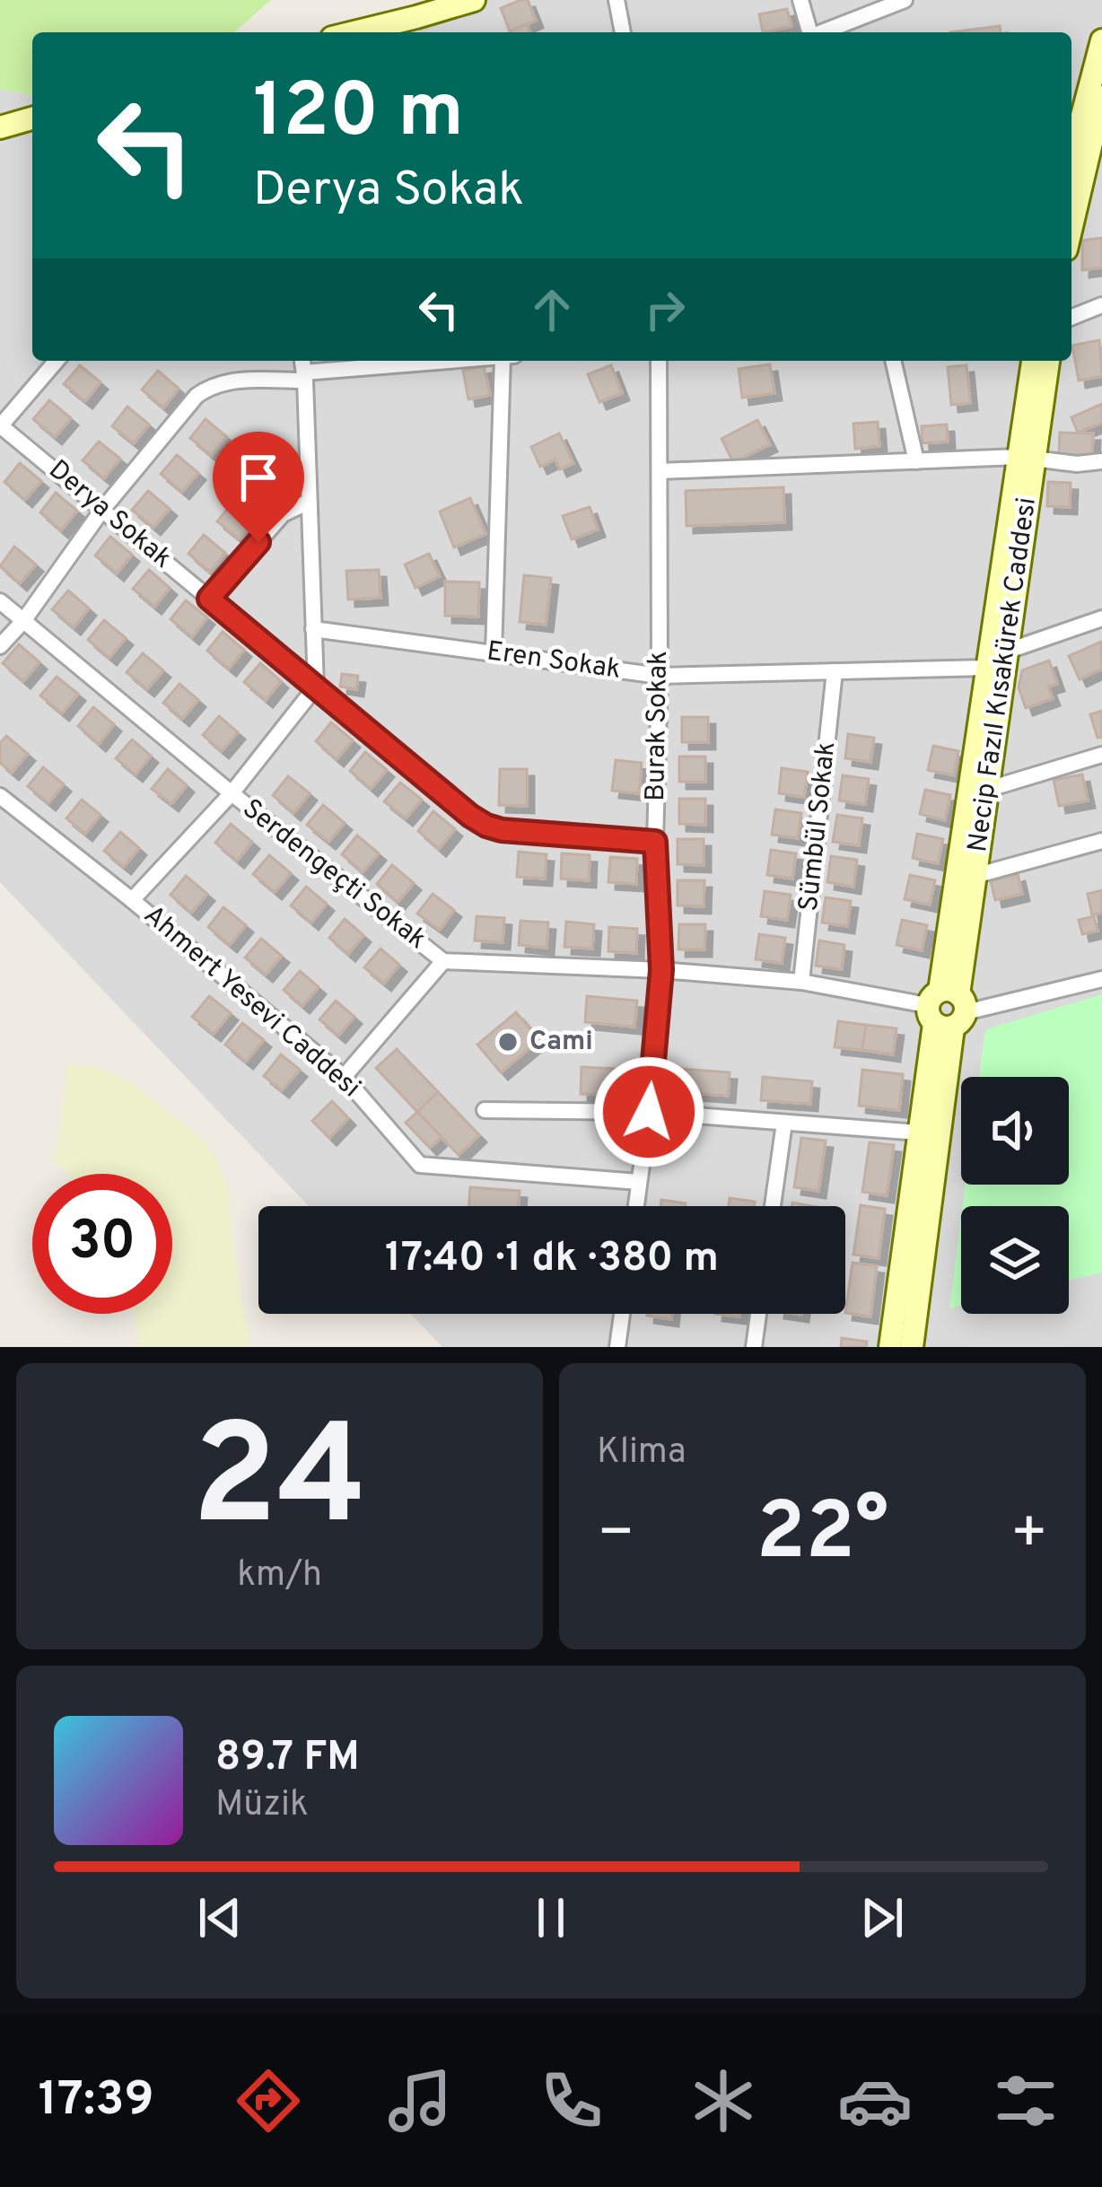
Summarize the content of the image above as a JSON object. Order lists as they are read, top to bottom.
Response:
{
  "streets": {
    "street": [
      "Derya Sokak",
      "Eren Sokak",
      "Necip Fazıl Kısakürek Caddesi",
      "Burak Sokak",
      "Sümbül Sokak",
      "Serdengeçti Sokak",
      "Ahmert Yesevi Caddesi"
    ]
  },
  "crossings": [
    ["Derya Sokak", "Burak Sokak"],
    ["Eren Sokak", "Necip Fazıl Kısakürek Caddesi"],
    ["Eren Sokak", "Burak Sokak"],
    ["Eren Sokak", "Sümbül Sokak"],
    ["Necip Fazıl Kısakürek Caddesi", "Serdengeçti Sokak"],
    ["Burak Sokak", "Serdengeçti Sokak"],
    ["Burak Sokak", "Ahmert Yesevi Caddesi"],
    ["Sümbül Sokak", "Serdengeçti Sokak"]
  ],
  "places": ["Cami"],
  "page": {
    "turn": ["120 m", "Derya Sokak"],
    "limit": "30",
    "trip": "17:40 · 1 dk · 380 m",
    "tile": [
      ["24", "km/h"],
      "Klima"
    ],
    "heat": ["−", "22°", "+"],
    "song": ["89.7 FM", "Müzik"],
    "tabs": "17:39"
  }
}
